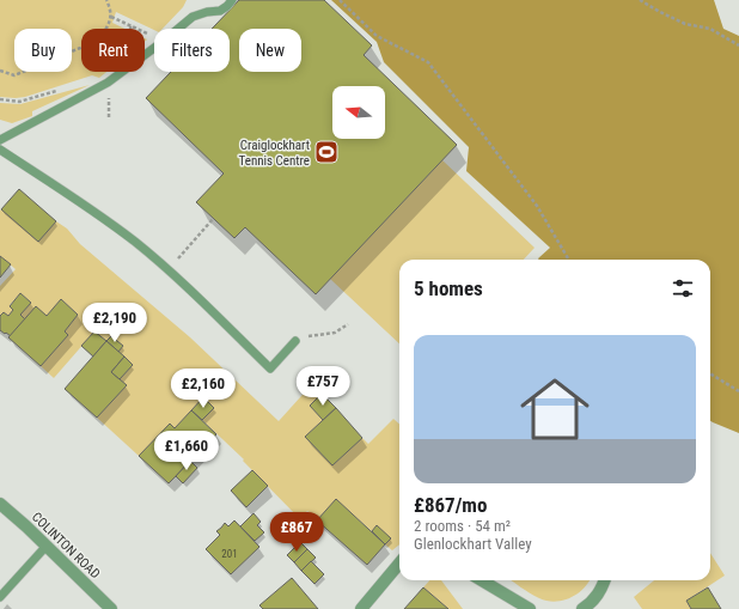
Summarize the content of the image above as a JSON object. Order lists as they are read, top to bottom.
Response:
{
  "streets": {
    "street": ["COLINTON ROAD"]
  },
  "places": {
    "sports": ["Craiglockhart Tennis Centre"]
  },
  "house_numbers": ["201"],
  "north": "left",
  "page": {
    "chip": [
      "Buy",
      "Rent",
      "Filters",
      "New"
    ],
    "heading": "5 homes",
    "price": [
      "£2,190",
      "£757",
      "£2,160",
      "£1,660",
      "£867"
    ],
    "list": [
      {
        "name": "£867/mo",
        "note": "2 rooms · 54 m² · Glenlockhart Valley"
      }
    ]
  }
}
